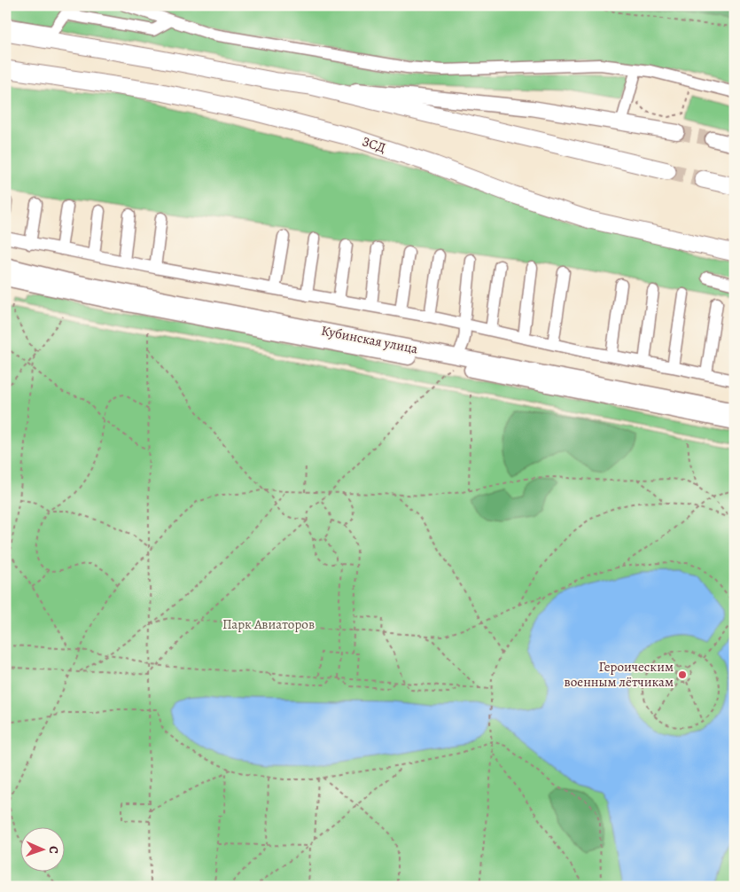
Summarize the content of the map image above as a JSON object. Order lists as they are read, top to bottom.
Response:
{
  "streets": {
    "highway": ["ЗСД"],
    "main road": ["Кубинская улица"]
  },
  "parks": ["Парк Авиаторов"],
  "places": ["Героическим военным лётчикам"],
  "north": "right"
}
